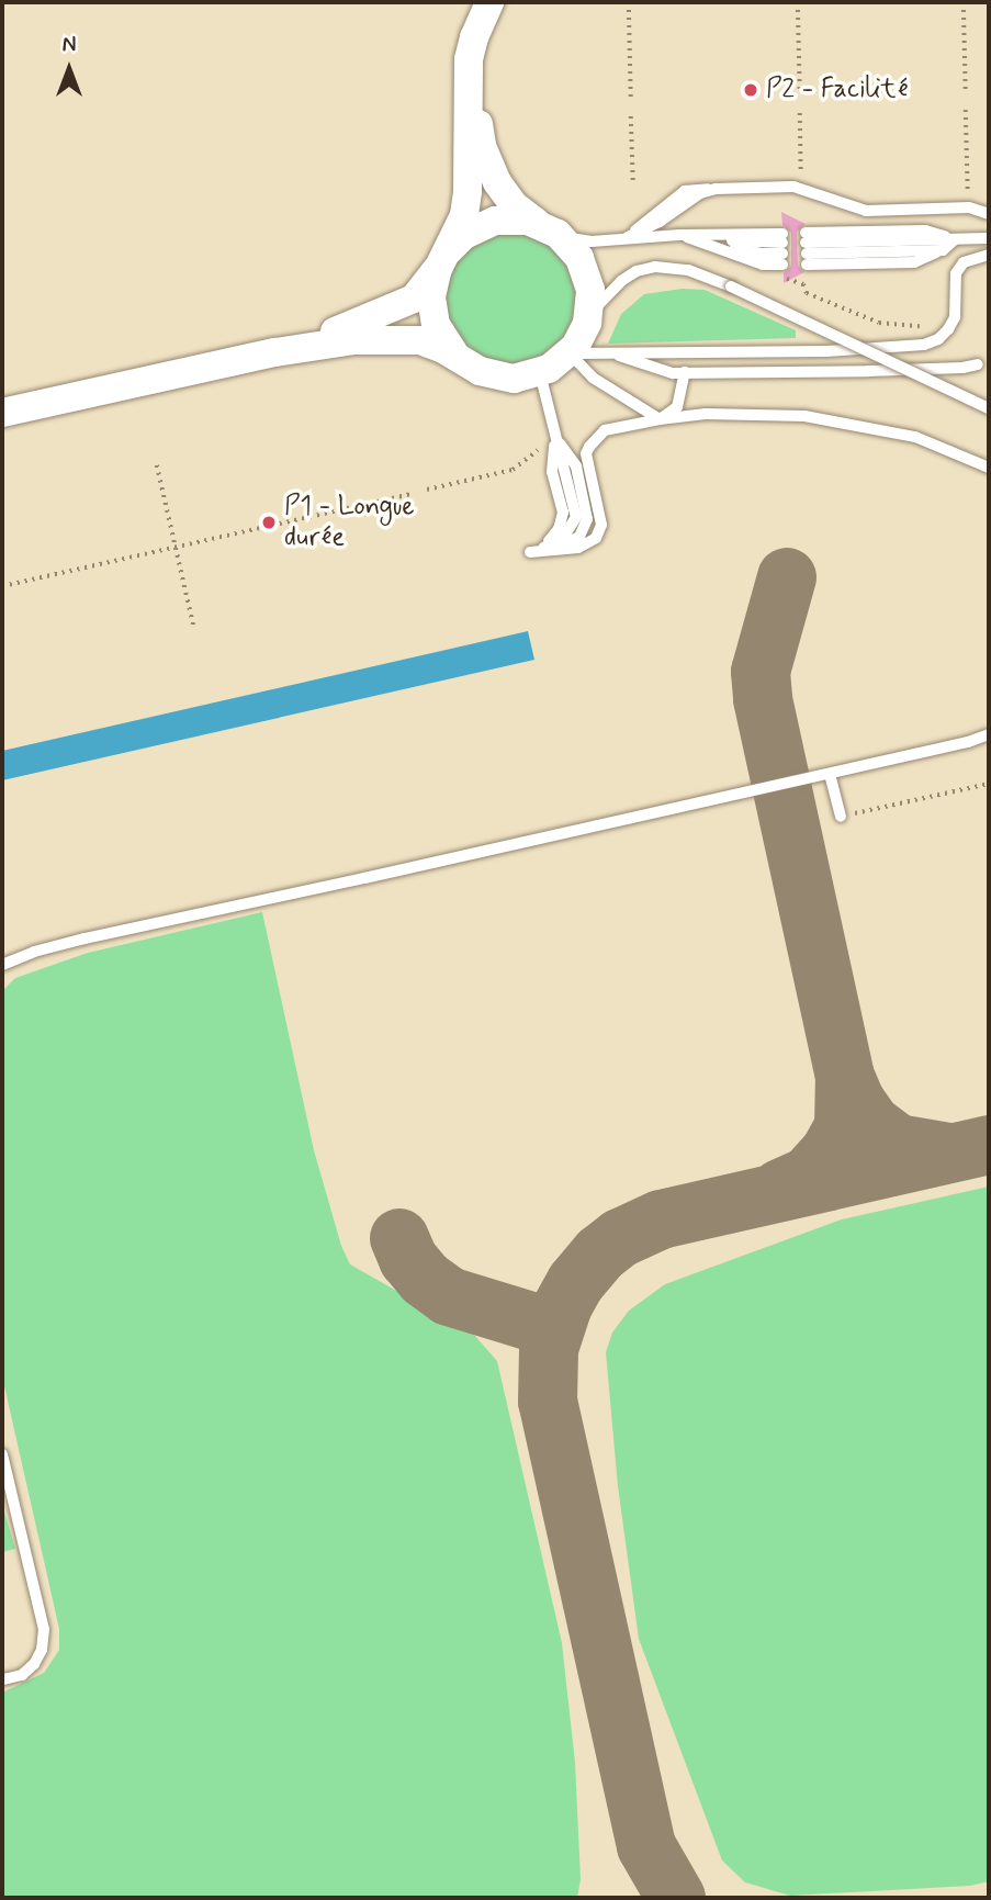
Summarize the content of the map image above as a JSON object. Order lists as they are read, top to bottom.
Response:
{
  "places": ["P2 - Facilité", "P1 - Longue durée"],
  "north": "top"
}
